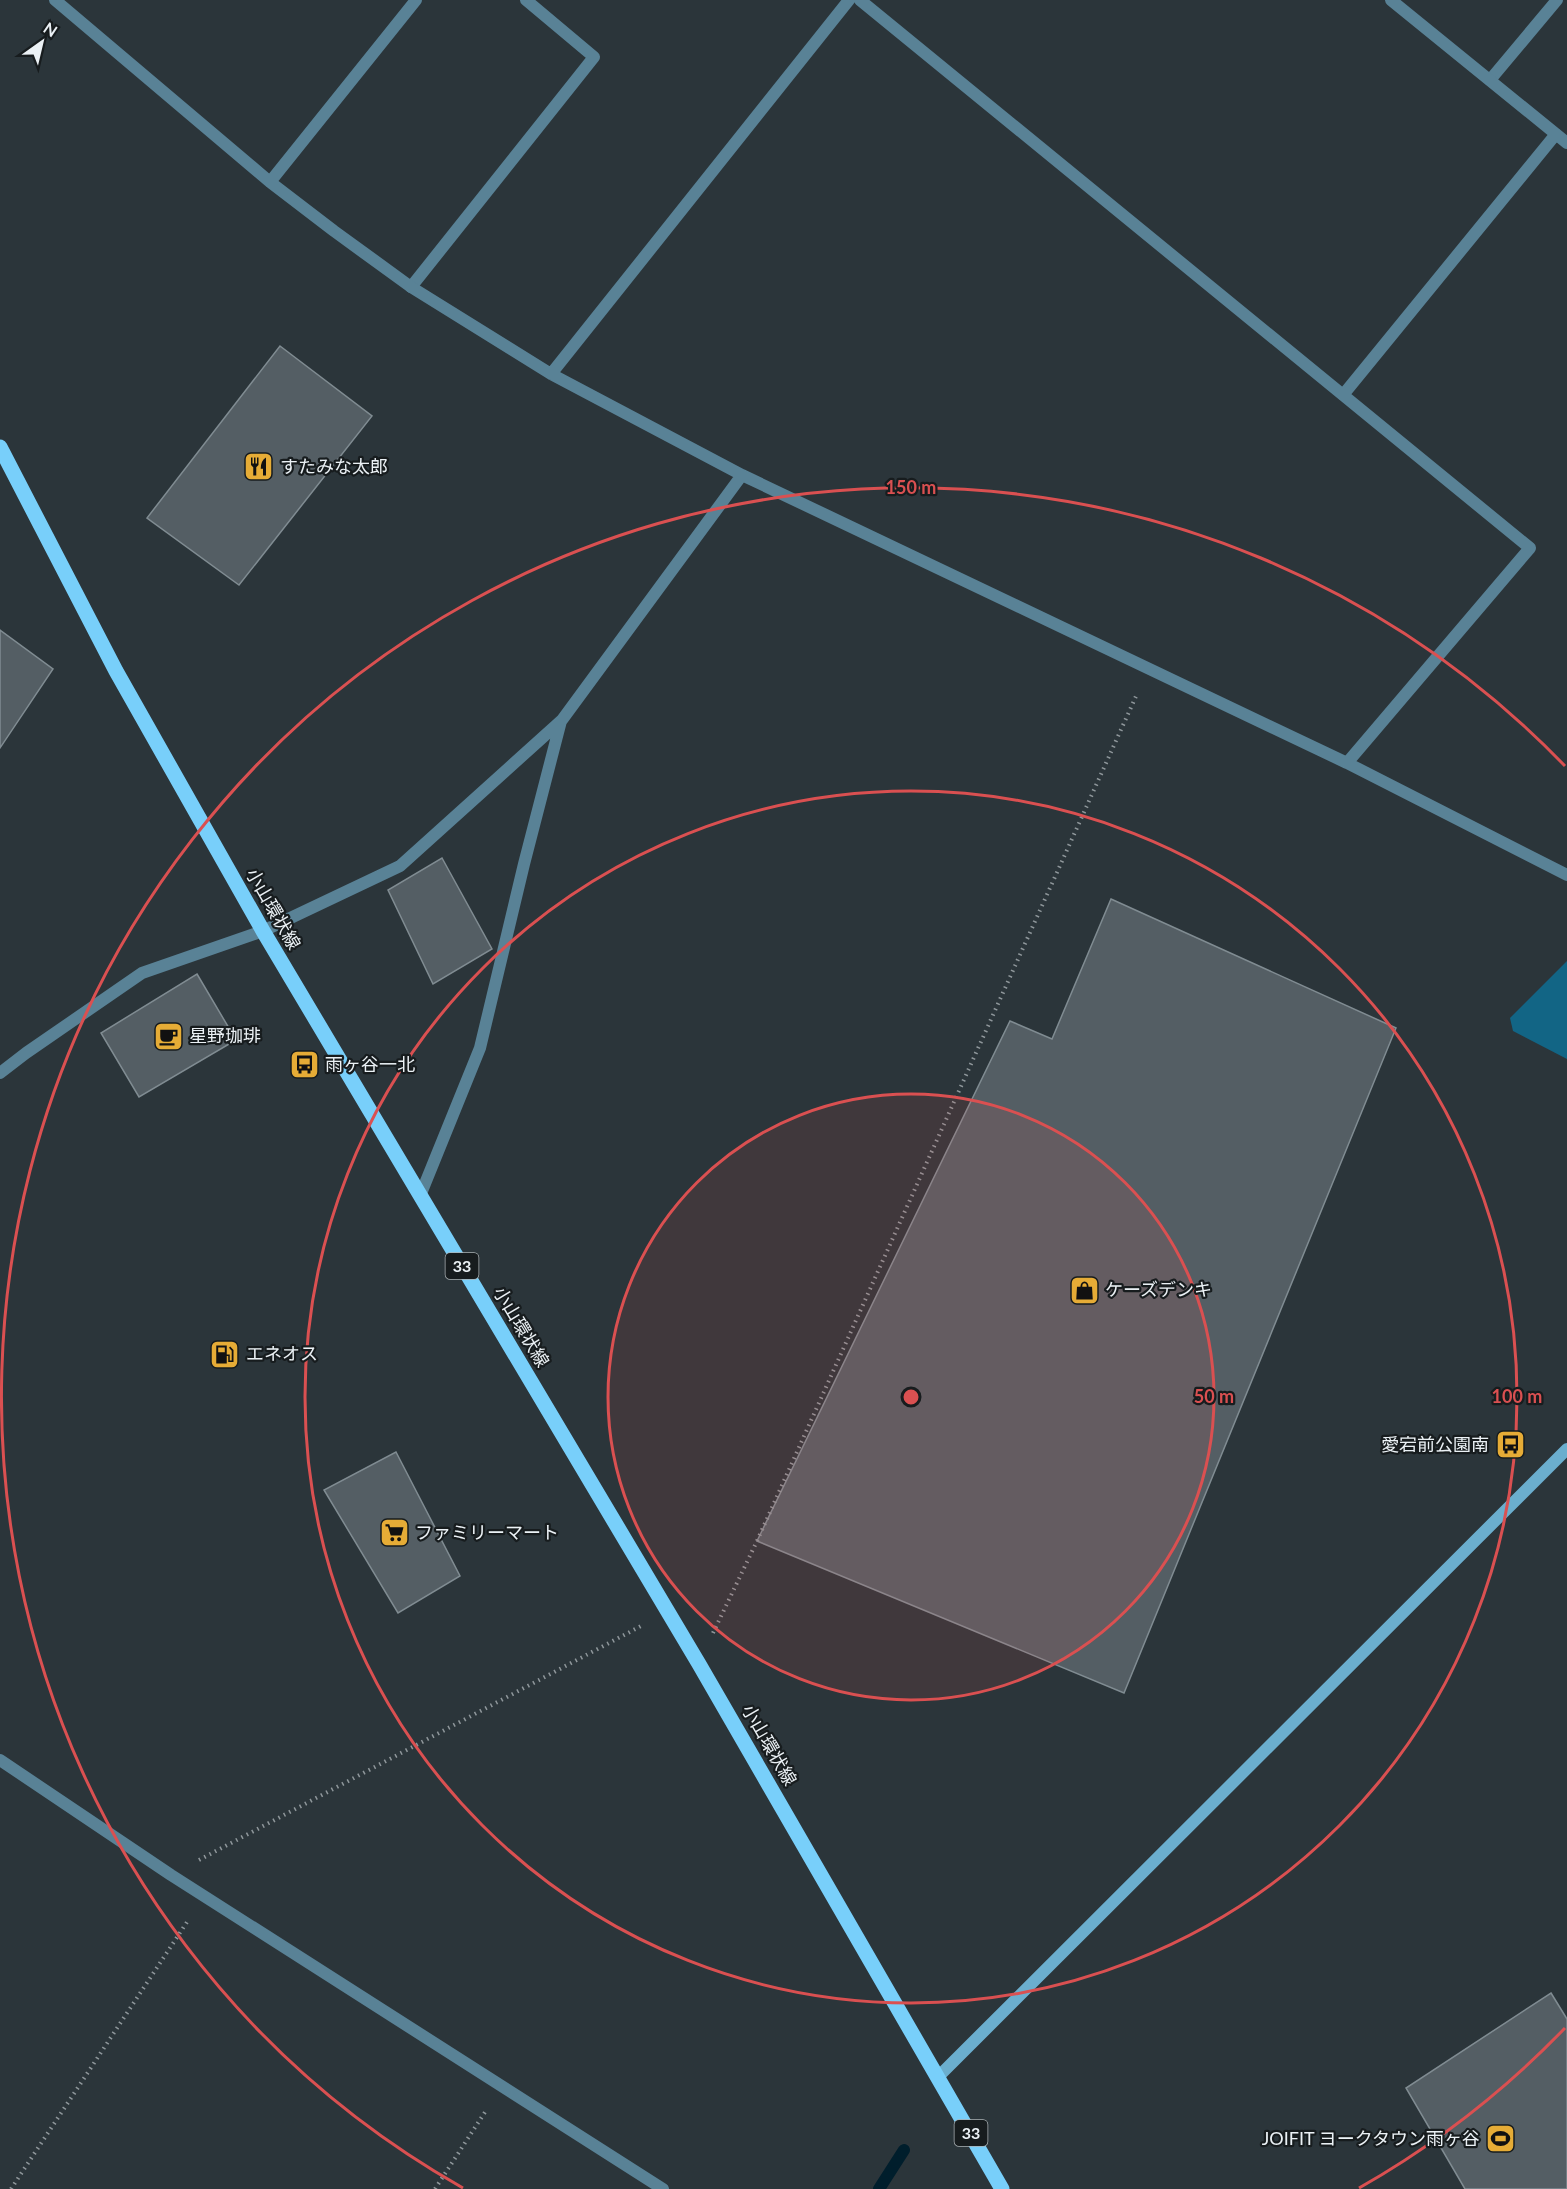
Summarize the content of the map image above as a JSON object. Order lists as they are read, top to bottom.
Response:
{
  "streets": {
    "main road": ["小山環状線", "33"]
  },
  "places": {
    "restaurant": ["すたみな太郎"],
    "cafe": ["星野珈琲"],
    "bus stop": ["雨ヶ谷一北", "愛宕前公園南"],
    "shop": ["ケーズデンキ"],
    "fuel station": ["エネオス"],
    "supermarket": ["ファミリーマート"],
    "sports": ["JOIFIT ヨークタウン雨ヶ谷"]
  },
  "north": "top right",
  "rings": ["150 m", "50 m", "100 m"]
}
